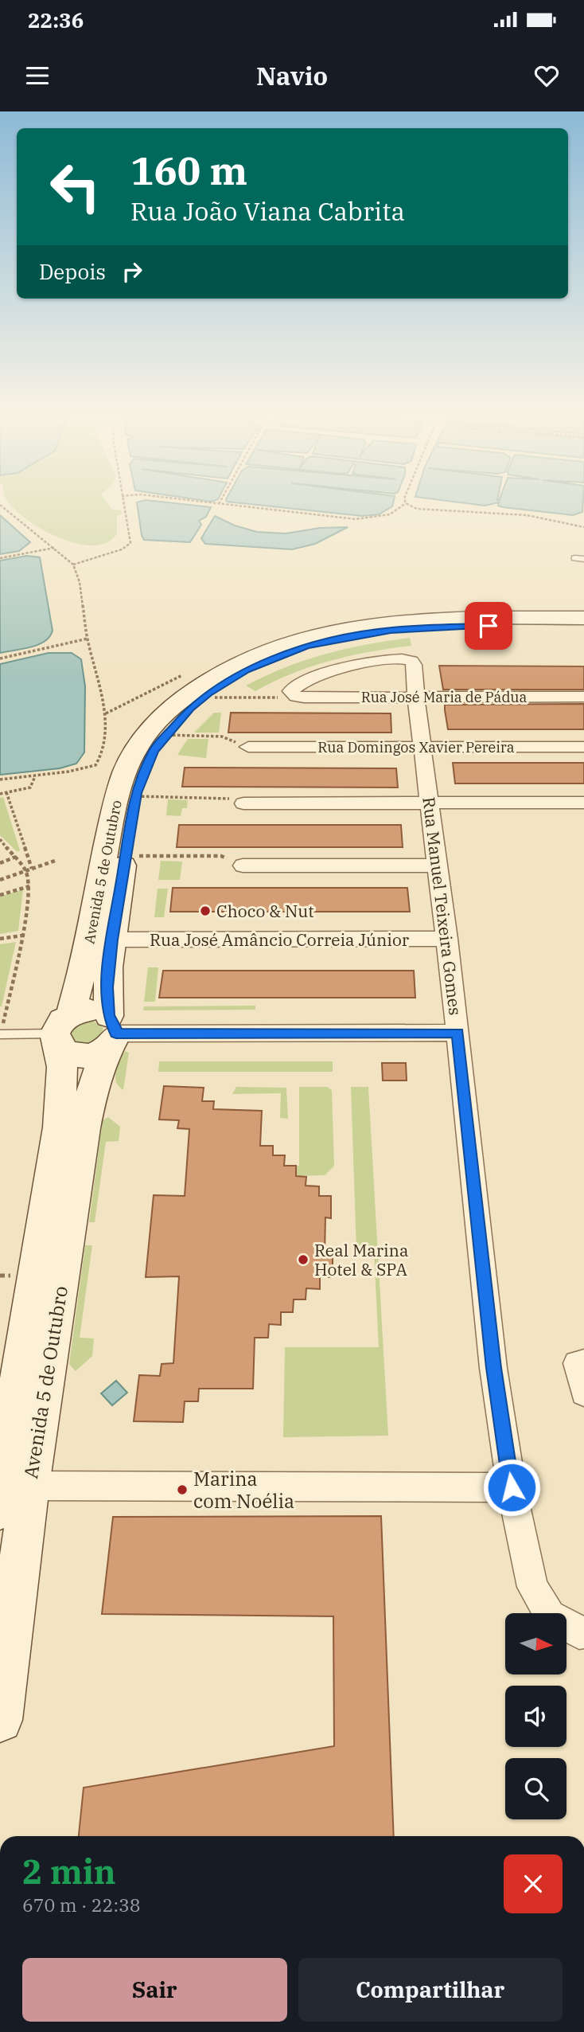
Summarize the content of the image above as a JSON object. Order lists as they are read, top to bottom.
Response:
{
  "streets": {
    "main road": ["Avenida 5 de Outubro"],
    "street": [
      "Rua José Maria de Pádua",
      "Rua Domingos Xavier Pereira",
      "Rua Manuel Teixeira Gomes",
      "Rua José Amâncio Correia Júnior"
    ]
  },
  "crossings": [
    ["Rua José Maria de Pádua", "Rua Manuel Teixeira Gomes"],
    ["Rua Domingos Xavier Pereira", "Rua Manuel Teixeira Gomes"],
    ["Avenida 5 de Outubro", "Rua José Amâncio Correia Júnior"],
    ["Rua Manuel Teixeira Gomes", "Rua José Amâncio Correia Júnior"]
  ],
  "places": ["Choco & Nut", "Real Marina Hotel & SPA", "Marina com Noélia"],
  "north": "right",
  "page": {
    "status": "22:36",
    "header": "Navio",
    "turn": ["160 m", "Rua João Viana Cabrita"],
    "then": "Depois",
    "heading": ["2 min", "670 m · 22:38"],
    "buttons": ["Sair", "Compartilhar"]
  }
}
